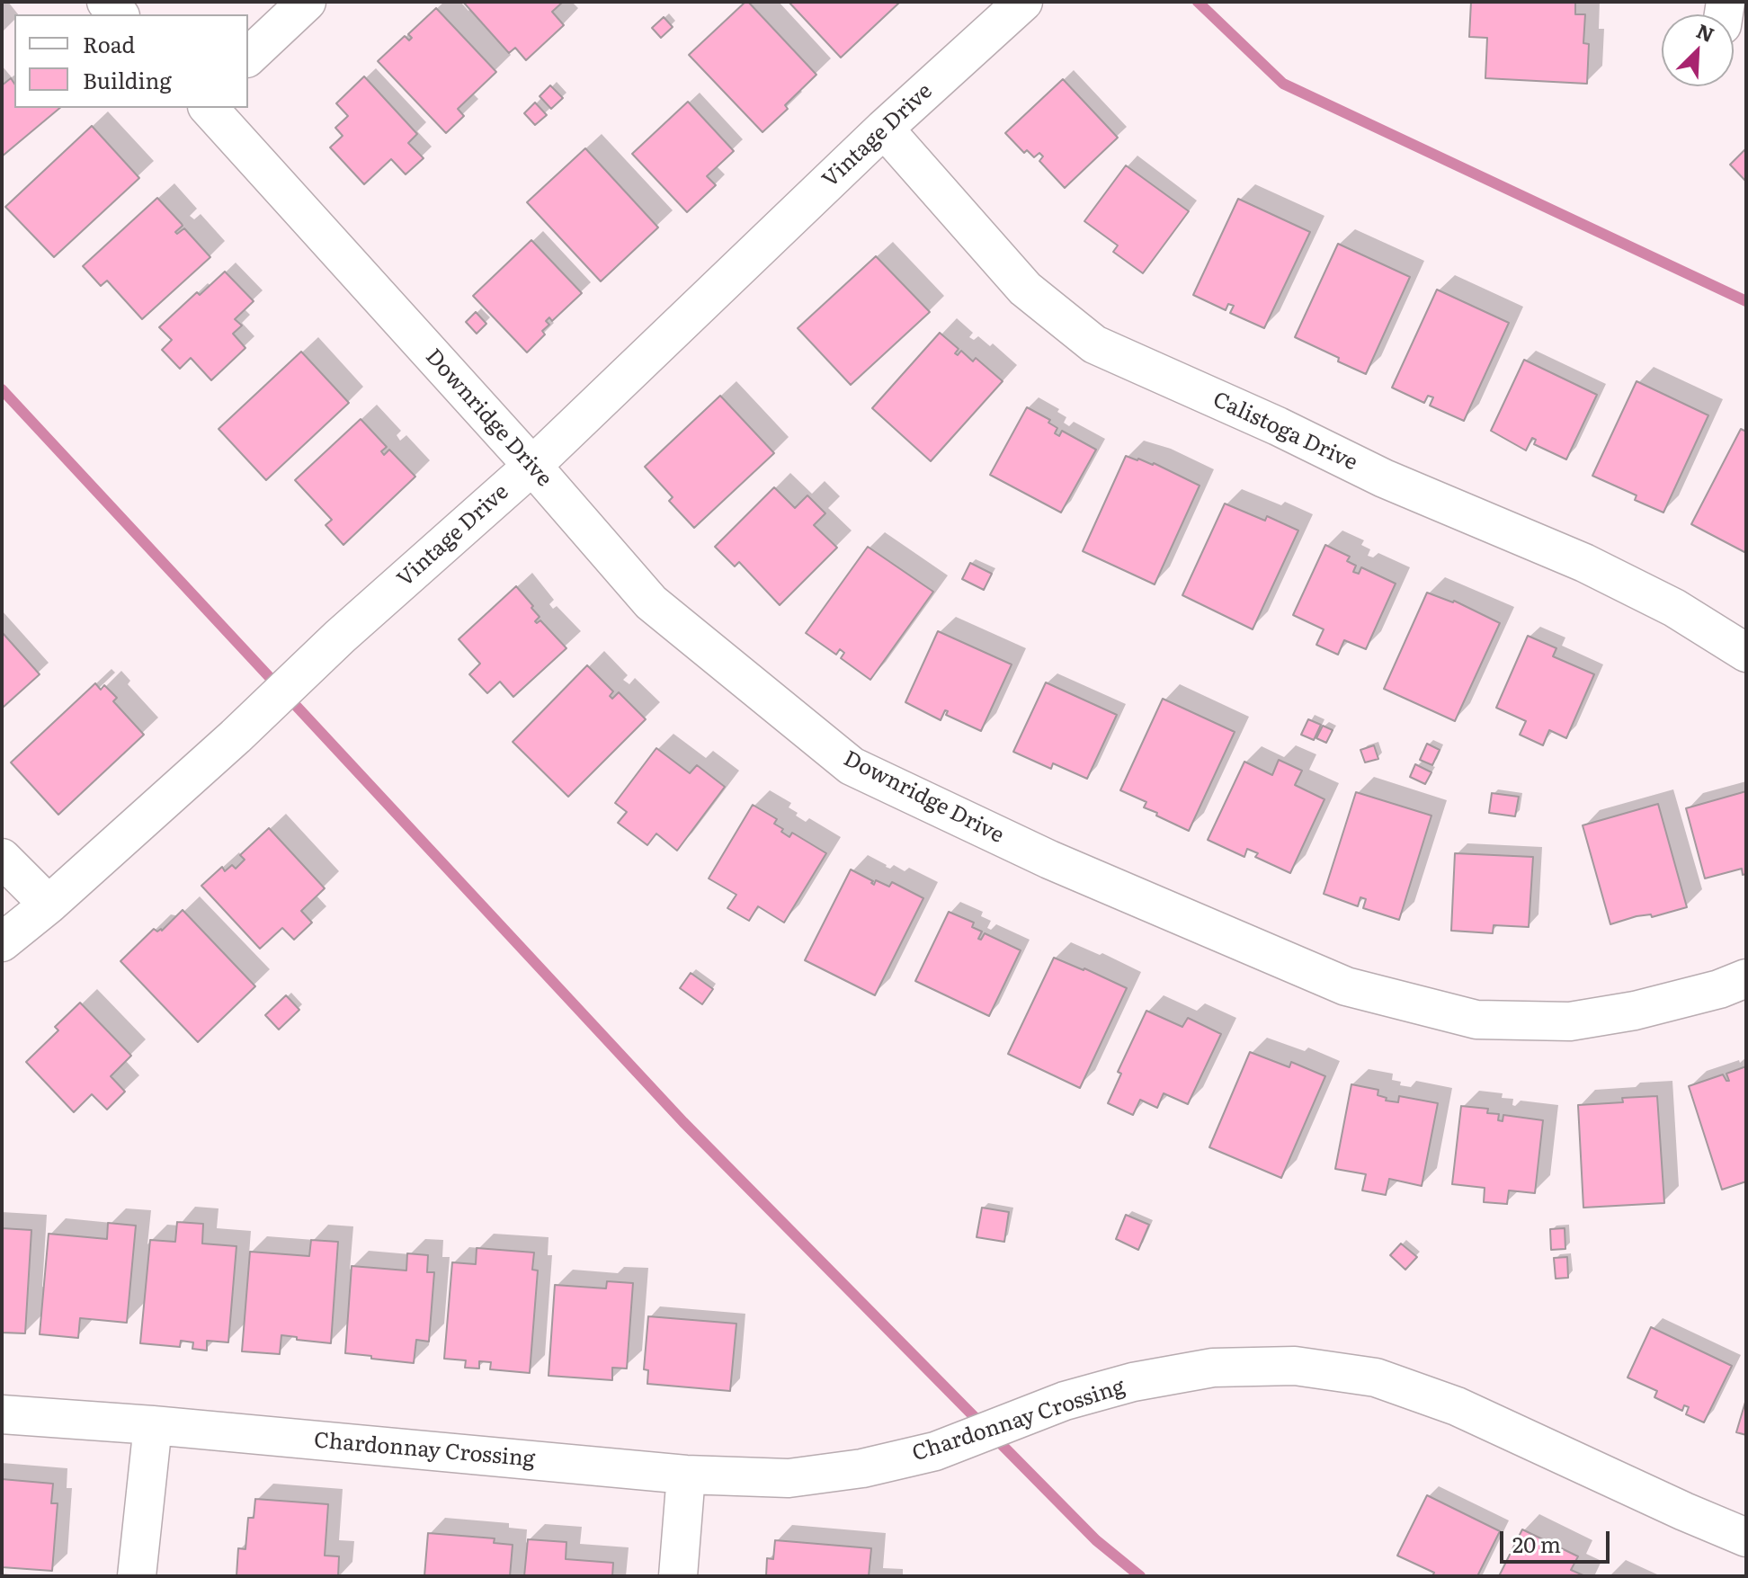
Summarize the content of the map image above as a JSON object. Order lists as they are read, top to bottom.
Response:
{
  "streets": {
    "street": [
      "Vintage Drive",
      "Downridge Drive",
      "Calistoga Drive",
      "Chardonnay Crossing"
    ]
  },
  "crossings": [
    ["Vintage Drive", "Downridge Drive"],
    ["Vintage Drive", "Calistoga Drive"]
  ],
  "legend": ["Road", "Building"],
  "scale_bar": "20 m",
  "north": "top right"
}
